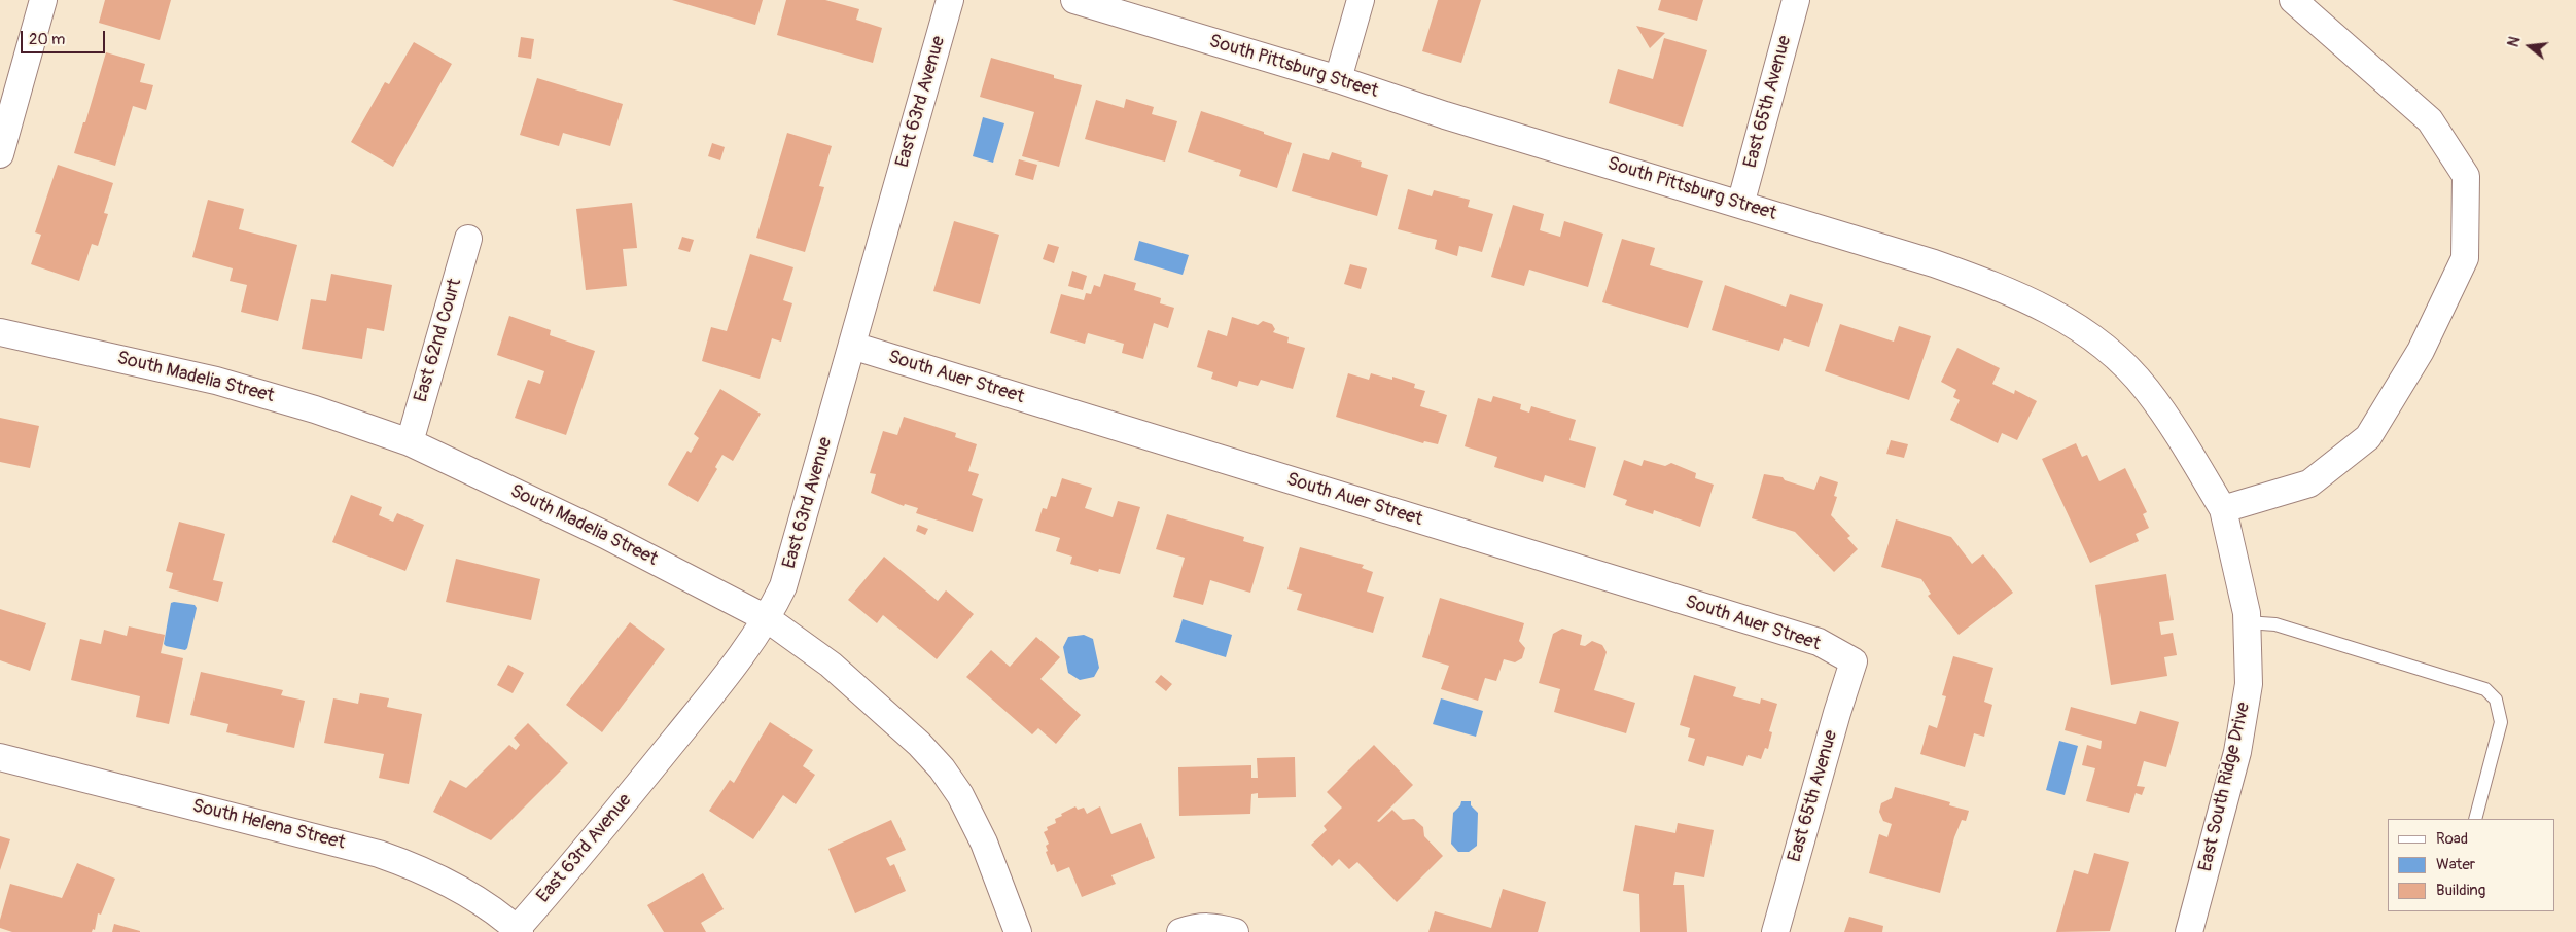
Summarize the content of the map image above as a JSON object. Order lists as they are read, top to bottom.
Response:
{
  "streets": {
    "street": [
      "South Pittsburg Street",
      "East 63rd Avenue",
      "East 65th Avenue",
      "East 62nd Court",
      "South Madelia Street",
      "South Auer Street",
      "East South Ridge Drive",
      "South Helena Street"
    ]
  },
  "crossings": [
    ["South Pittsburg Street", "East 65th Avenue"],
    ["South Pittsburg Street", "East South Ridge Drive"],
    ["East 63rd Avenue", "South Madelia Street"],
    ["East 63rd Avenue", "South Auer Street"],
    ["East 63rd Avenue", "South Helena Street"],
    ["East 65th Avenue", "South Auer Street"],
    ["East 62nd Court", "South Madelia Street"]
  ],
  "legend": ["Road", "Water", "Building"],
  "scale_bar": "20 m",
  "north": "left"
}
